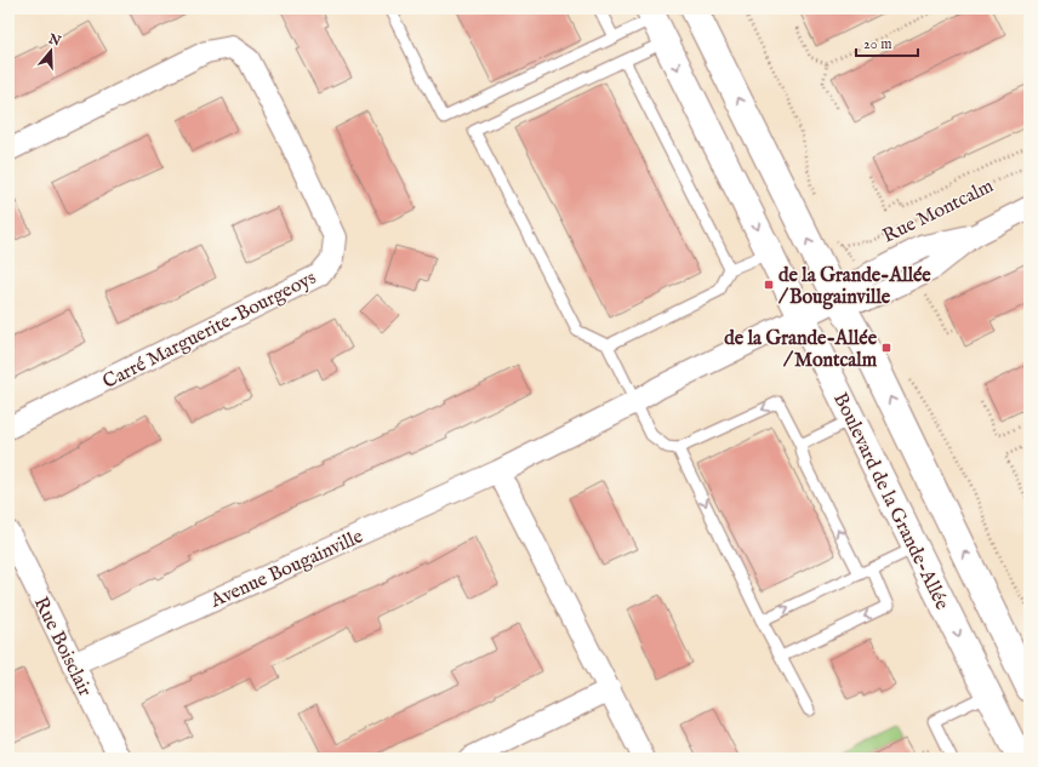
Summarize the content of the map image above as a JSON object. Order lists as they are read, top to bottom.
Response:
{
  "streets": {
    "street": [
      "Rue Montcalm",
      "Carré Marguerite-Bourgeoys",
      "Boulevard de la Grande-Allée",
      "Avenue Bougainville",
      "Rue Boisclair"
    ]
  },
  "crossings": [
    ["Rue Montcalm", "Avenue Bougainville"],
    ["Boulevard de la Grande-Allée", "Avenue Bougainville"],
    ["Avenue Bougainville", "Rue Boisclair"]
  ],
  "places": {
    "transit": ["de la Grande-Allée / Bougainville", "de la Grande-Allée / Montcalm"]
  },
  "scale_bar": "20 m",
  "north": "top"
}
